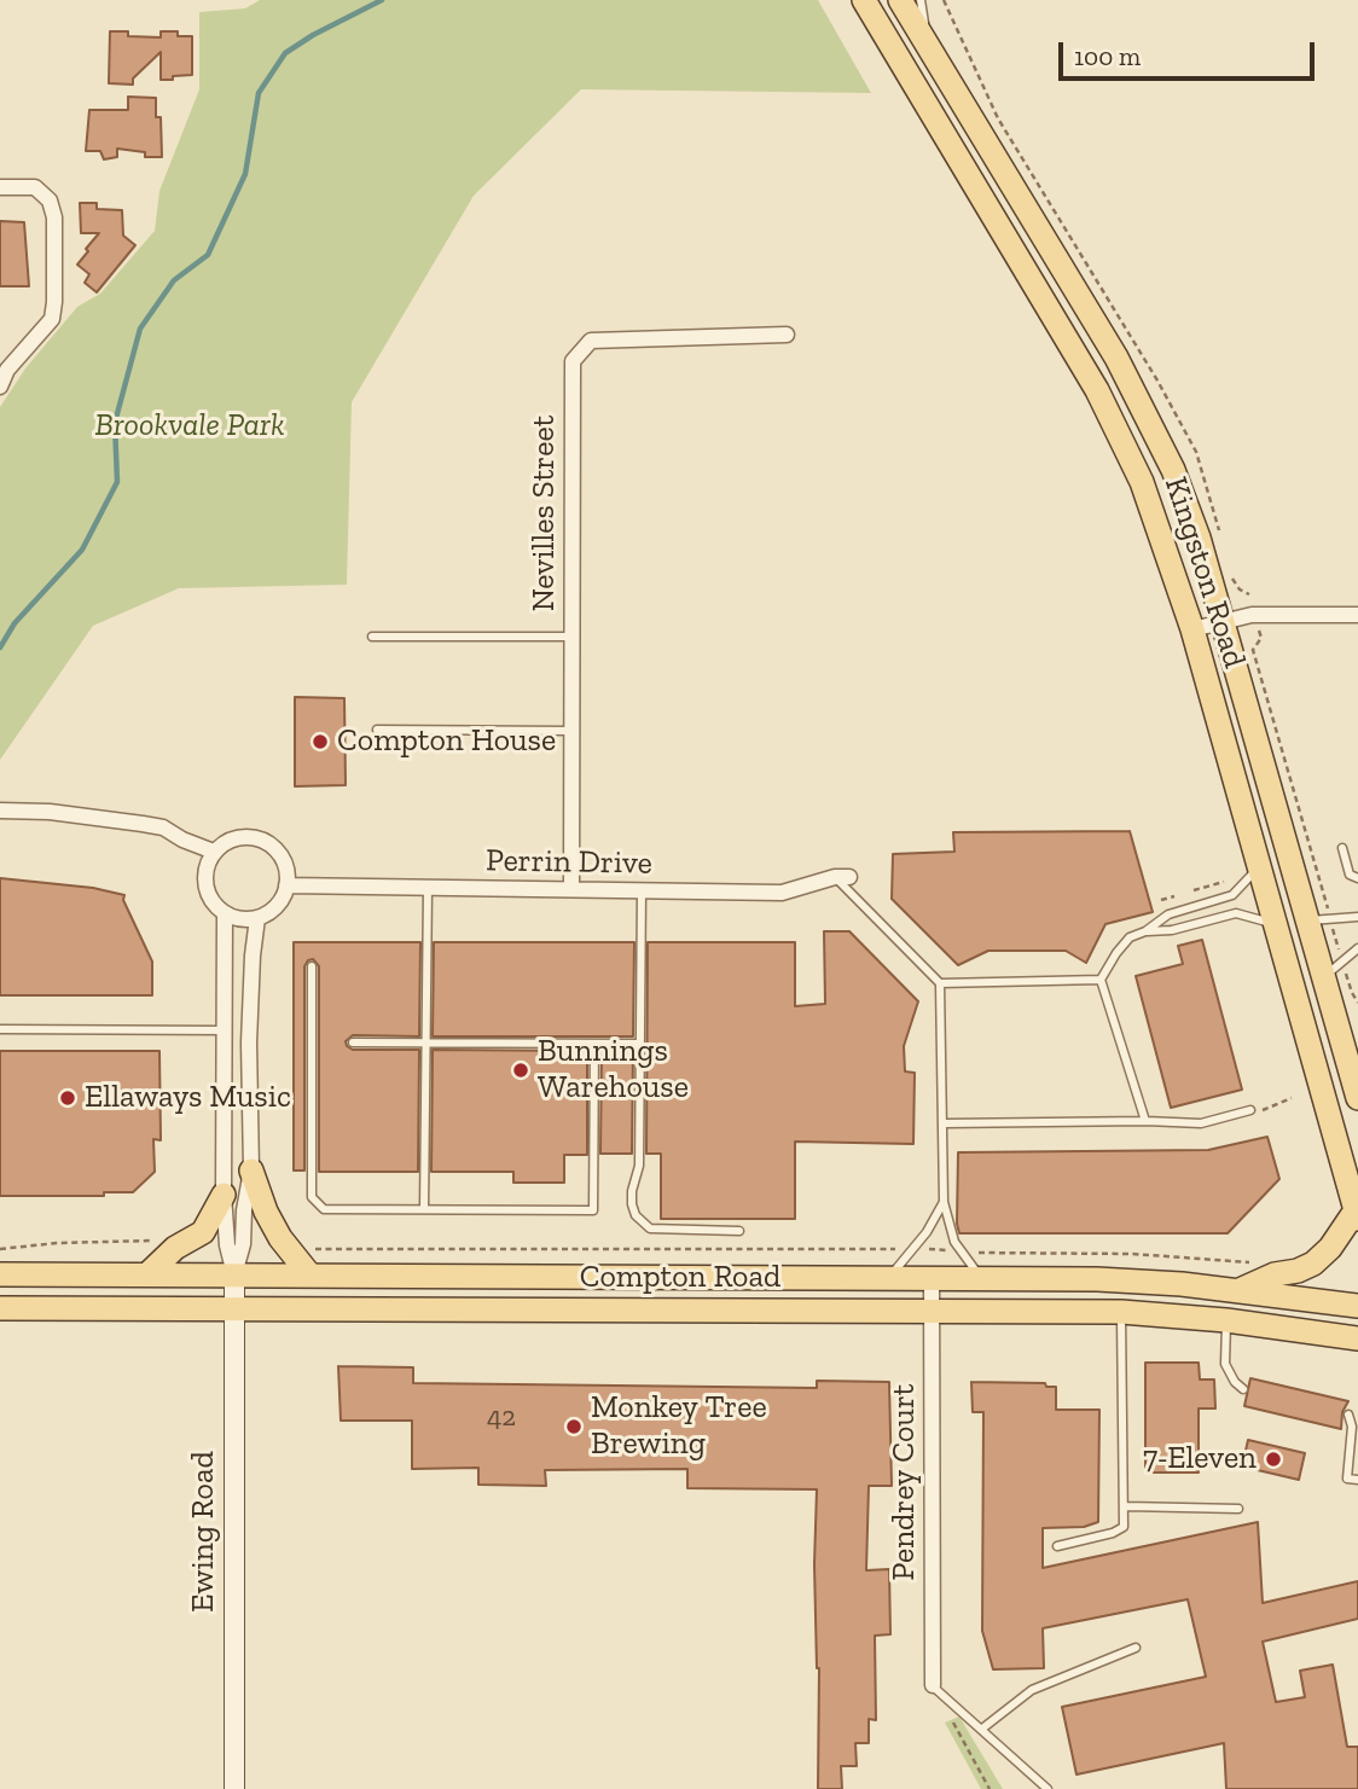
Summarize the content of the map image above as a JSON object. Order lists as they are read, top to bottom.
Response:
{
  "streets": {
    "main road": ["Kingston Road", "Compton Road", "Ewing Road"],
    "street": ["Nevilles Street", "Perrin Drive", "Pendrey Court"]
  },
  "crossings": [
    ["Nevilles Street", "Perrin Drive"],
    ["Perrin Drive", "Ewing Road"],
    ["Compton Road", "Pendrey Court"],
    ["Compton Road", "Ewing Road"]
  ],
  "parks": ["Brookvale Park"],
  "places": [
    "Compton House",
    "Bunnings Warehouse",
    "Ellaways Music",
    "Monkey Tree Brewing",
    "7-Eleven"
  ],
  "house_numbers": ["42"],
  "scale_bar": "100 m"
}
